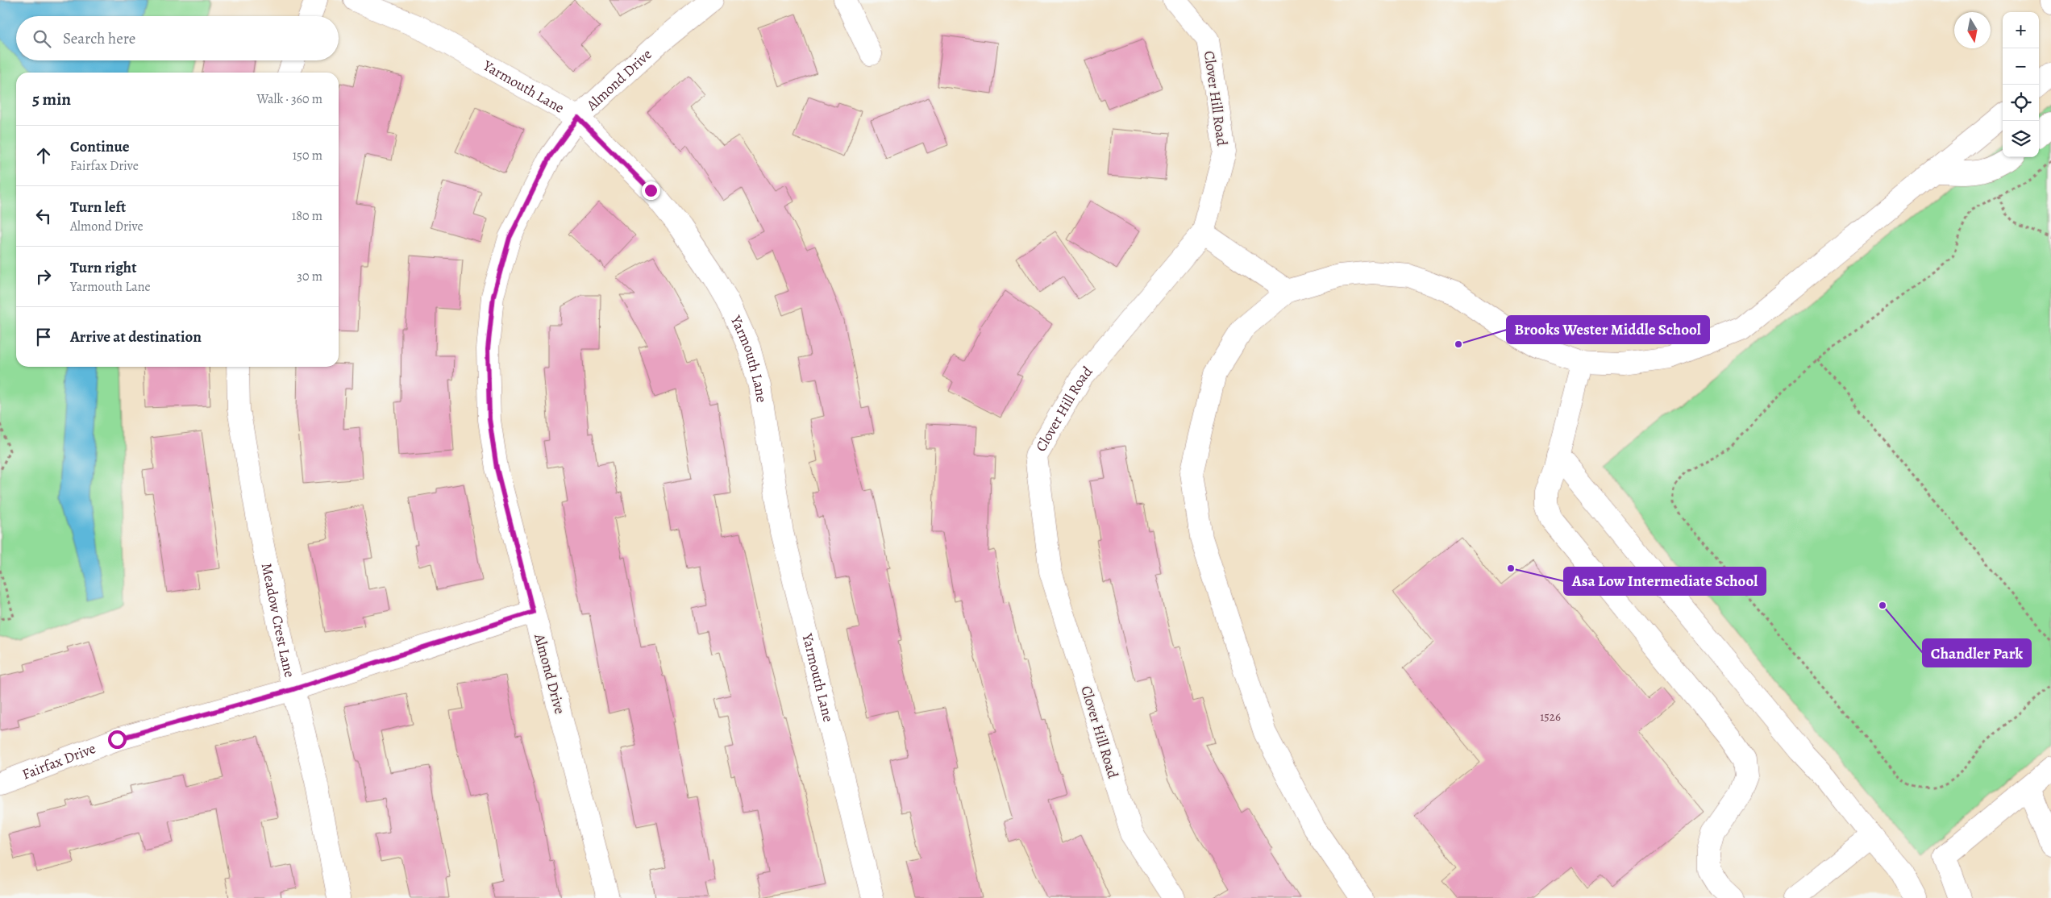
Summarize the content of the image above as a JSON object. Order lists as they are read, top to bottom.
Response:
{
  "streets": {
    "street": [
      "Almond Drive",
      "Yarmouth Lane",
      "Clover Hill Road",
      "Meadow Crest Lane",
      "Fairfax Drive"
    ]
  },
  "crossings": [
    ["Almond Drive", "Yarmouth Lane"],
    ["Almond Drive", "Fairfax Drive"],
    ["Meadow Crest Lane", "Fairfax Drive"]
  ],
  "places": ["Brooks Wester Middle School", "Asa Low Intermediate School", "Chandler Park"],
  "house_numbers": ["1526"],
  "north": "bottom",
  "page": {
    "map_buttons": ["+", "−"],
    "search": "Search here",
    "heading": ["5 min", "Walk · 360 m"],
    "list": [
      ["Continue", "Fairfax Drive", "150 m"],
      ["Turn left", "Almond Drive", "180 m"],
      ["Turn right", "Yarmouth Lane", "30 m"],
      "Arrive at destination"
    ]
  }
}
